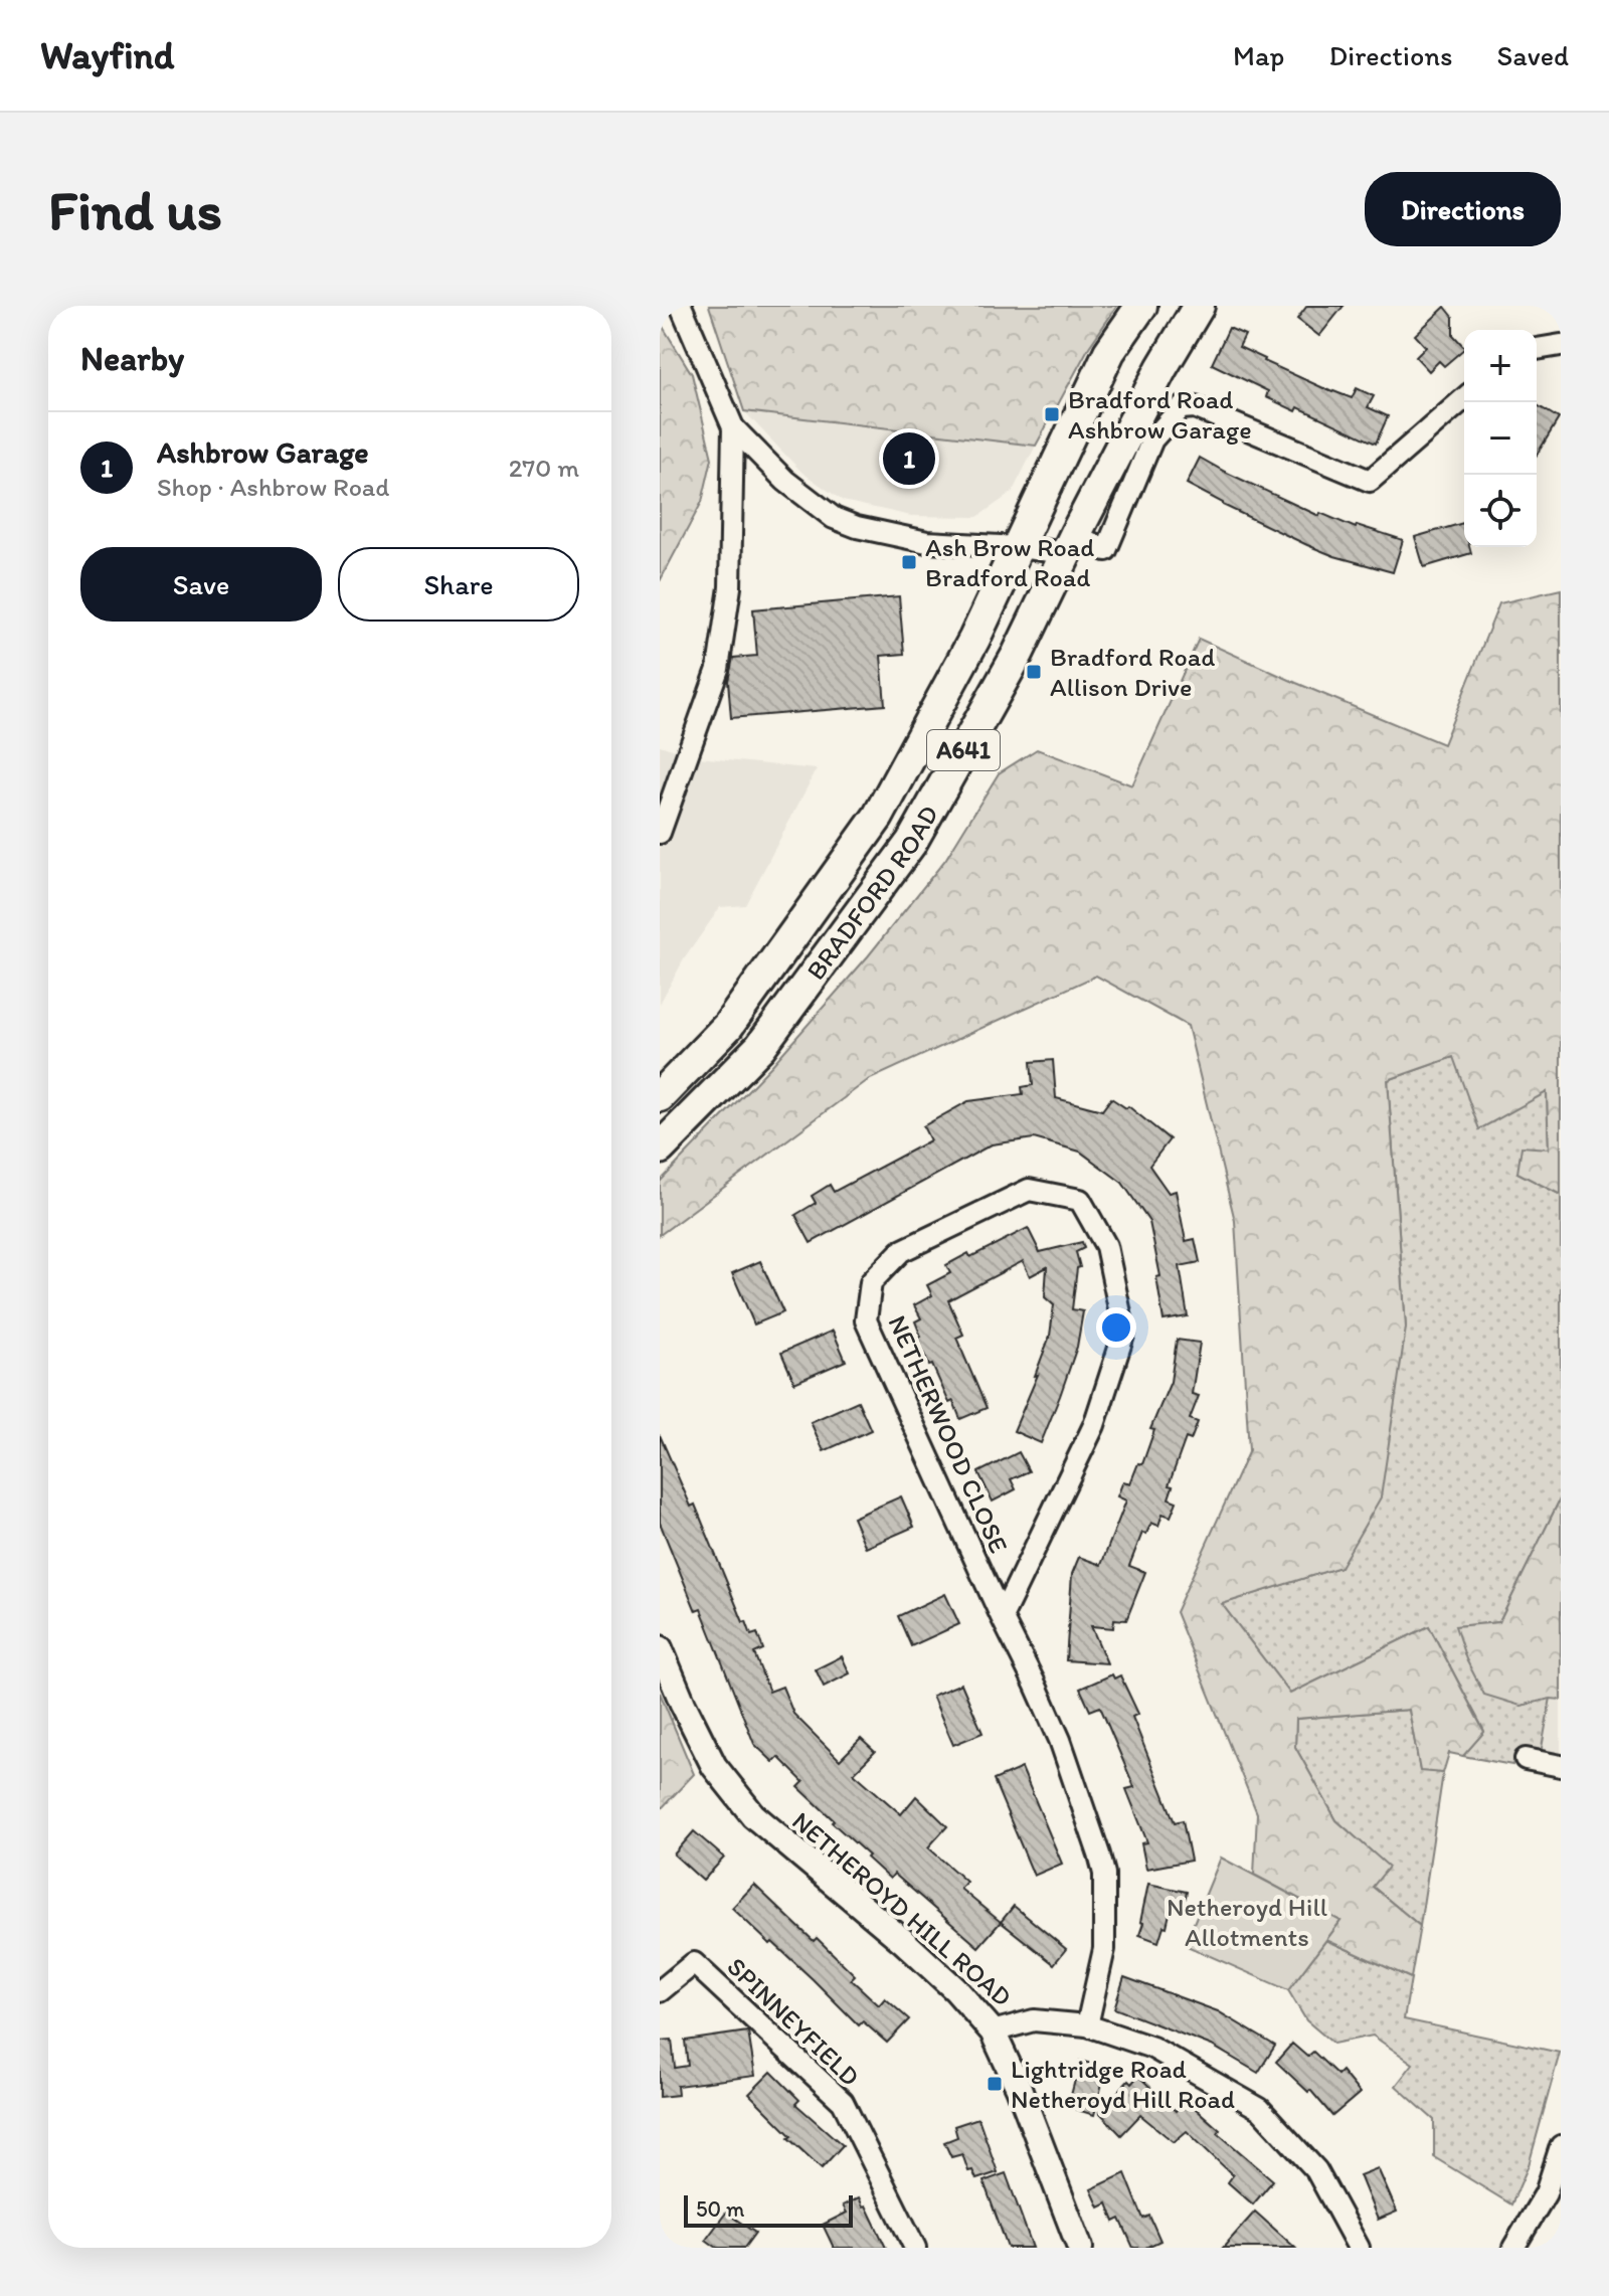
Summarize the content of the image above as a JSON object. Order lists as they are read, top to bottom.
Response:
{
  "streets": {
    "main road": ["A641", "BRADFORD ROAD"],
    "street": ["NETHERWOOD CLOSE", "NETHEROYD HILL ROAD", "SPINNEYFIELD"]
  },
  "crossings": [
    ["A641", "BRADFORD ROAD"],
    ["NETHERWOOD CLOSE", "NETHEROYD HILL ROAD"]
  ],
  "parks": ["Netheroyd Hill Allotments"],
  "places": {
    "transit": [
      "Bradford Road Ashbrow Garage",
      "Ash Brow Road Bradford Road",
      "Bradford Road Allison Drive",
      "Lightridge Road Netheroyd Hill Road"
    ]
  },
  "scale_bar": "50 m",
  "page": {
    "header": "Wayfind",
    "nav": ["Map", "Directions", "Saved"],
    "buttons": [
      "Directions",
      ["Save", "Share"]
    ],
    "title": "Find us",
    "heading": "Nearby",
    "map_buttons": ["+", "−"],
    "list": [
      {
        "mark": "1",
        "name": "Ashbrow Garage",
        "note": "Shop · Ashbrow Road",
        "value": "270 m"
      }
    ],
    "pins": "1",
    "scale": "50 m"
  }
}
